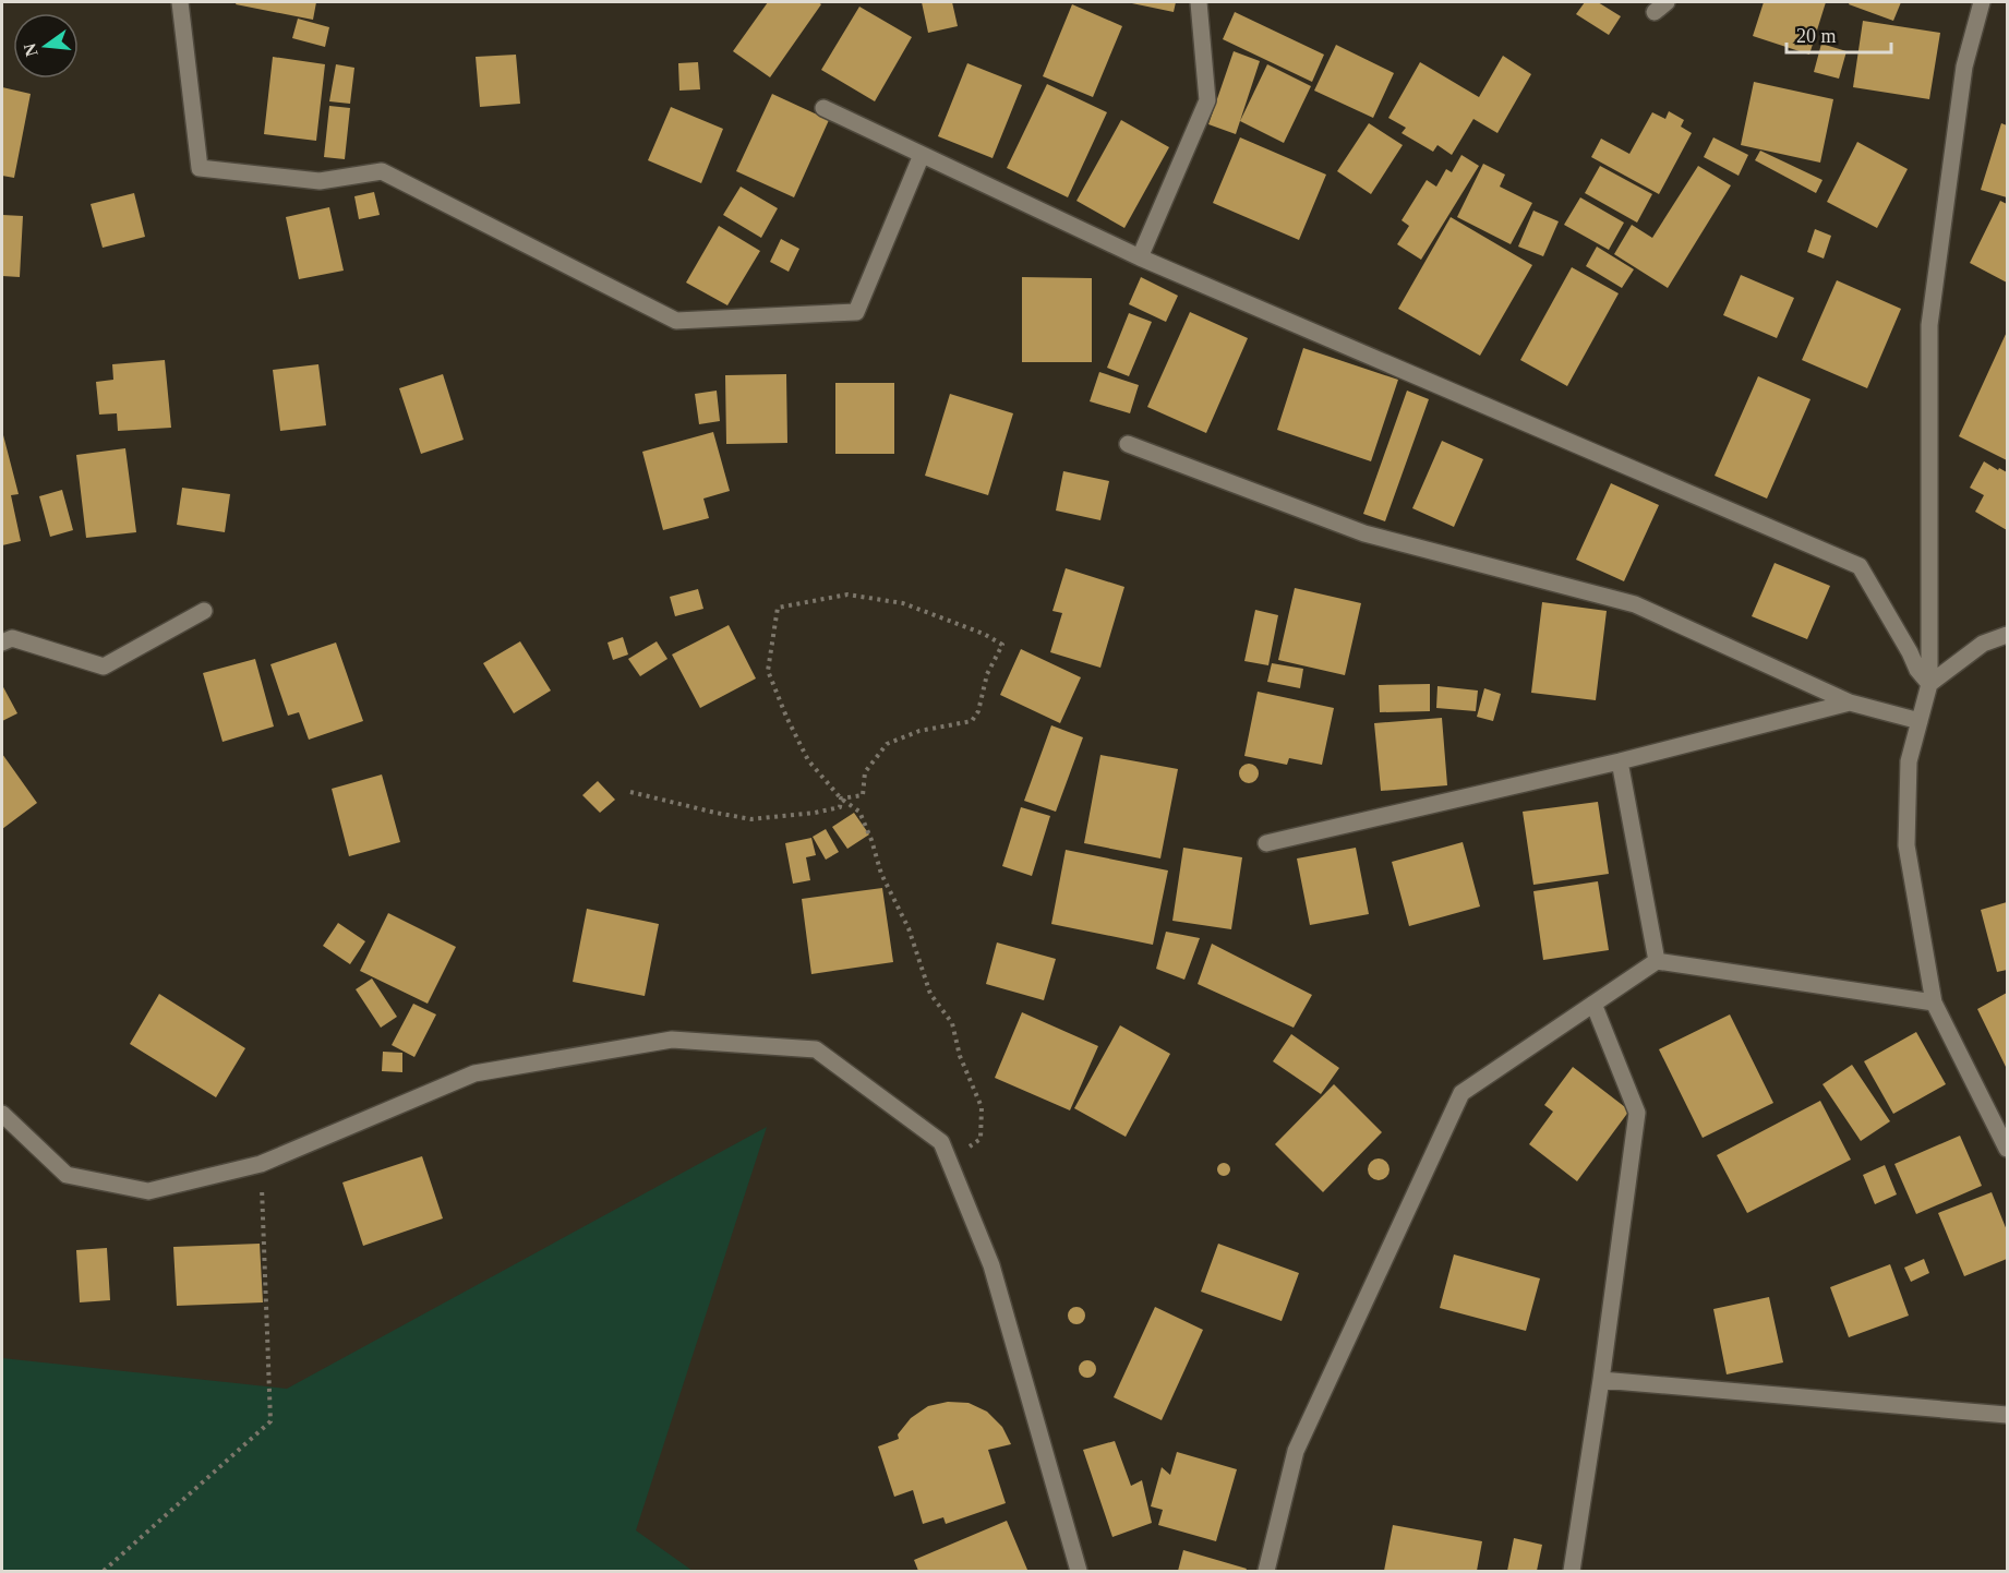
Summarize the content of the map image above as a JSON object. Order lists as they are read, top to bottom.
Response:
{
  "scale_bar": "20 m",
  "north": "left"
}
